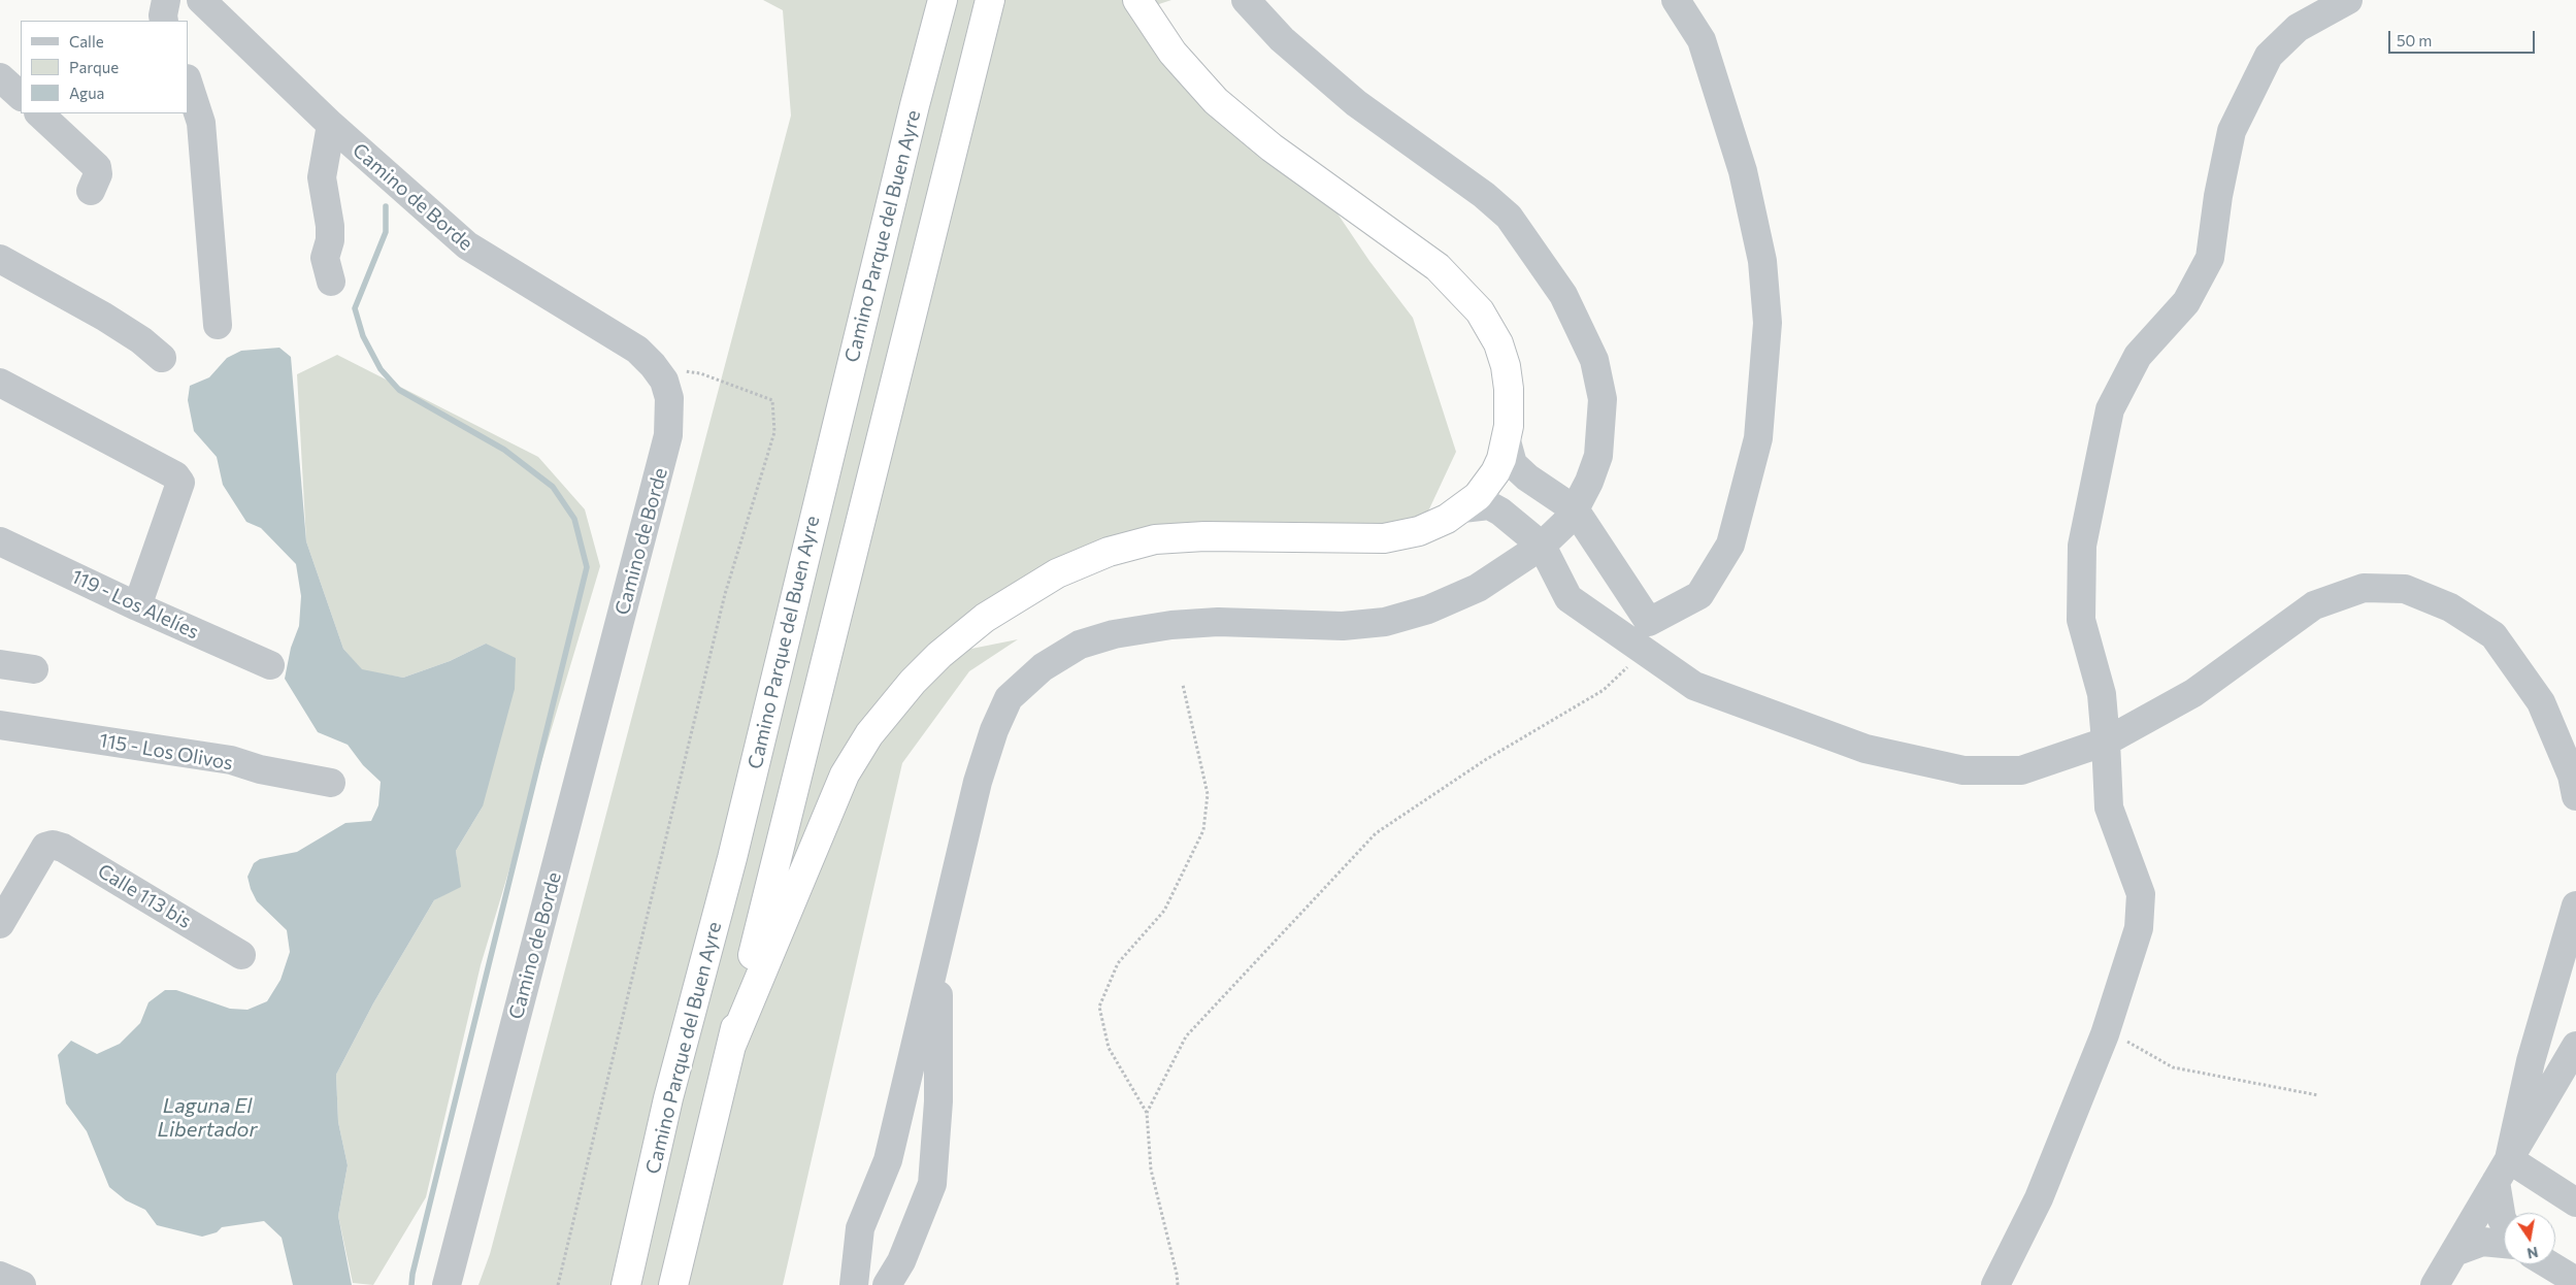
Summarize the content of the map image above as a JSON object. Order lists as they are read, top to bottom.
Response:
{
  "streets": {
    "highway": ["Camino Parque del Buen Ayre"],
    "street": [
      "Camino de Borde",
      "119 - Los Alelíes",
      "115 - Los Olivos",
      "Calle 113 bis"
    ]
  },
  "water": ["Laguna El Libertador"],
  "legend": ["Calle", "Parque", "Agua"],
  "scale_bar": "50 m",
  "north": "bottom"
}
